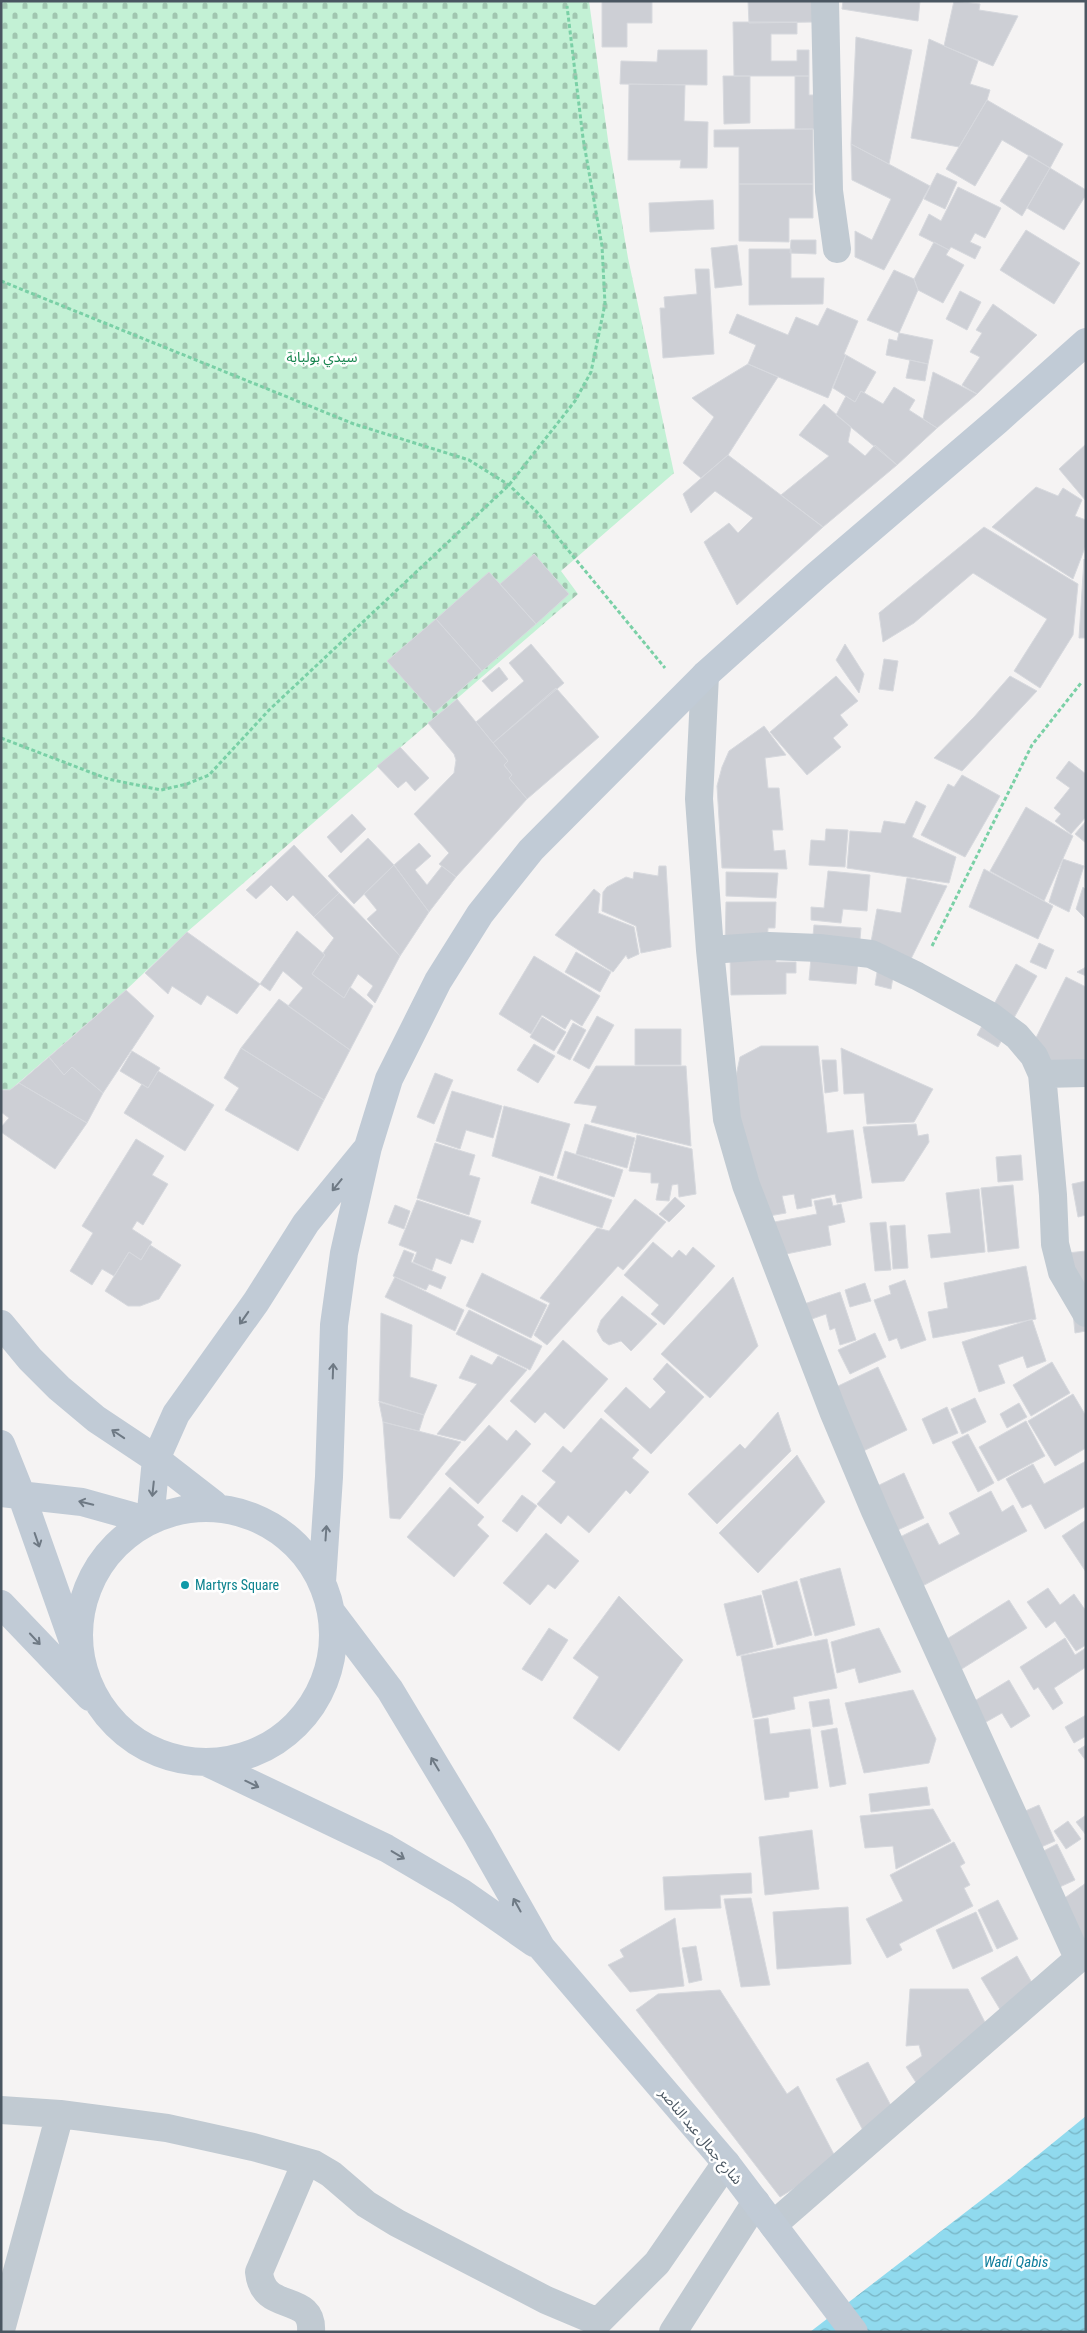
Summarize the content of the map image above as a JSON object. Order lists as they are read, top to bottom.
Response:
{
  "streets": {
    "main road": ["شارع جمال عبد الناصر"]
  },
  "water": ["Wadi Qabis"],
  "parks": ["سيدي بولبابة"],
  "places": ["Martyrs Square"]
}
